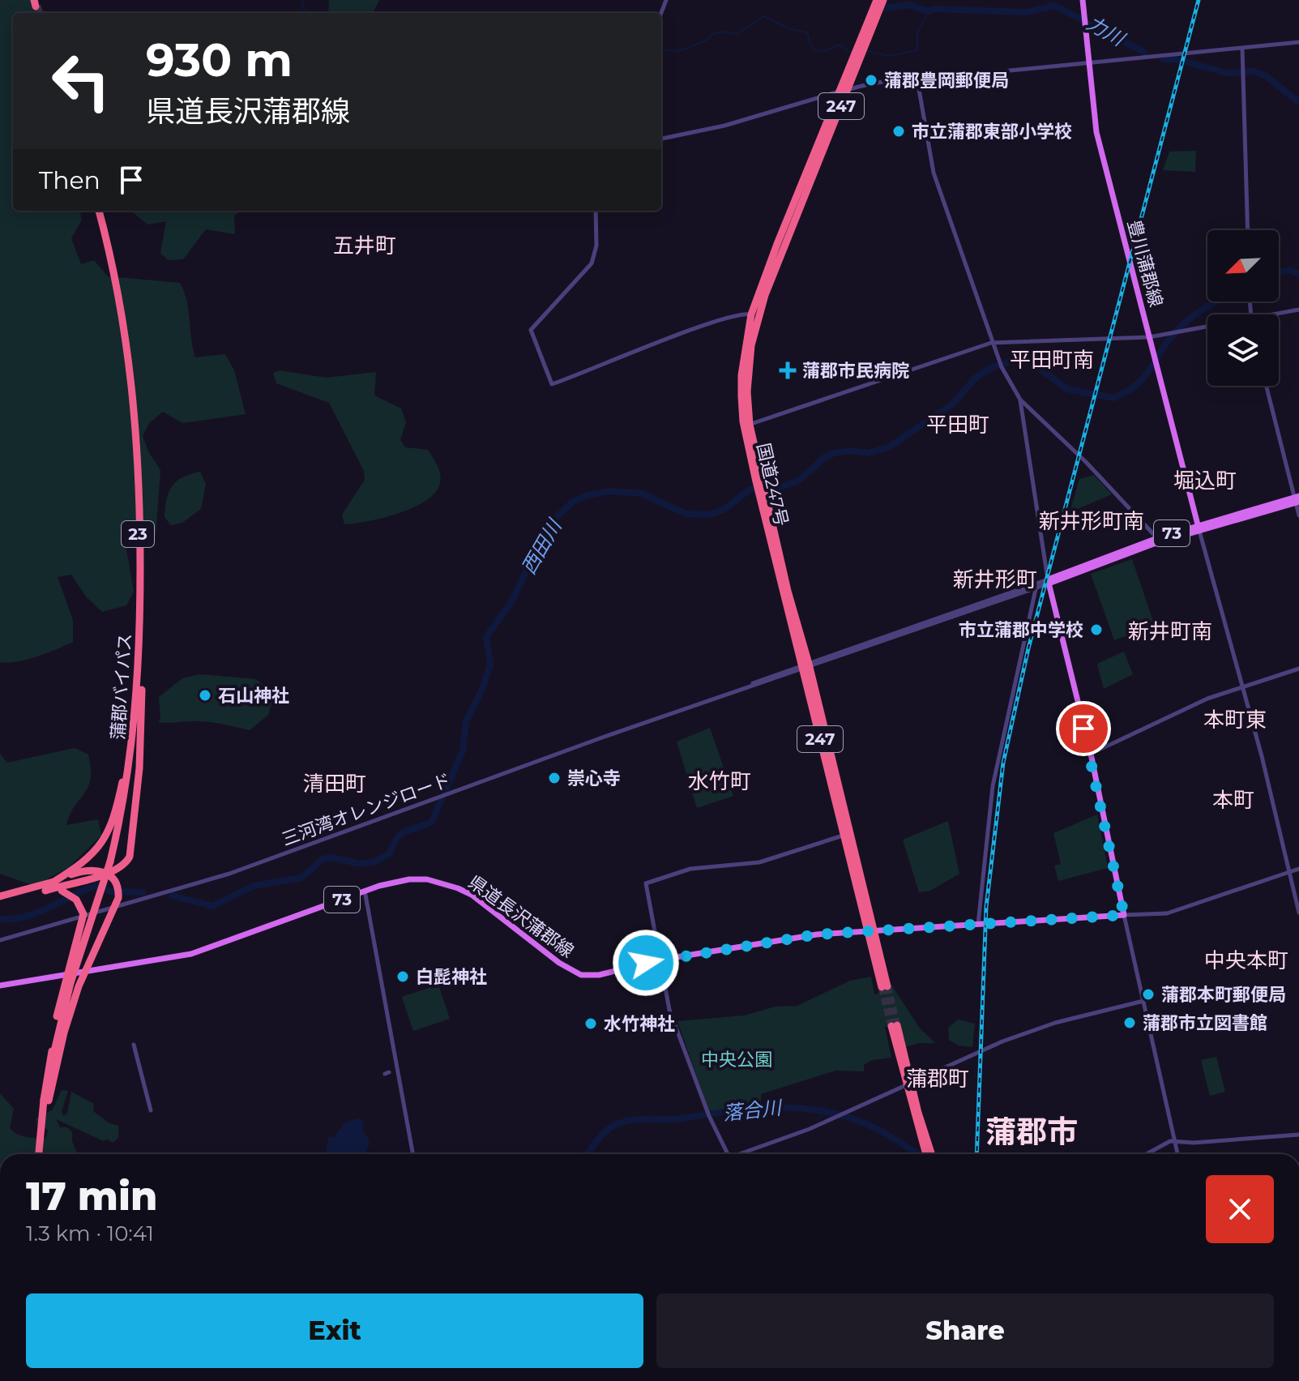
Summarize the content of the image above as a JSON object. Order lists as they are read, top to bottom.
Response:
{
  "streets": {
    "highway": [
      "247",
      "国道247号",
      "23",
      "蒲郡バイパス"
    ],
    "main road": ["豊川蒲郡線", "73", "県道長沢蒲郡線"],
    "street": ["三河湾オレンジロード"]
  },
  "crossings": [
    ["豊川蒲郡線", "73"],
    ["国道247号", "三河湾オレンジロード"],
    ["国道247号", "県道長沢蒲郡線"],
    ["73", "三河湾オレンジロード"]
  ],
  "districts": [
    "五井町",
    "平田町南",
    "平田町",
    "堀込町",
    "新井形町南",
    "新井形町",
    "新井町南",
    "本町東",
    "水竹町",
    "清田町",
    "本町",
    "中央本町",
    "蒲郡町",
    "蒲郡市"
  ],
  "water": ["力川", "西田川", "落合川"],
  "parks": ["中央公園"],
  "places": {
    "other": [
      "蒲郡豊岡郵便局",
      "市立蒲郡東部小学校",
      "市立蒲郡中学校",
      "石山神社",
      "崇心寺",
      "白髭神社",
      "蒲郡本町郵便局",
      "蒲郡市立図書館",
      "水竹神社"
    ],
    "health": ["蒲郡市民病院"]
  },
  "north": "bottom left",
  "page": {
    "turn": ["930 m", "県道長沢蒲郡線"],
    "then": "Then",
    "heading": ["17 min", "1.3 km · 10:41"],
    "buttons": ["Exit", "Share"]
  }
}
